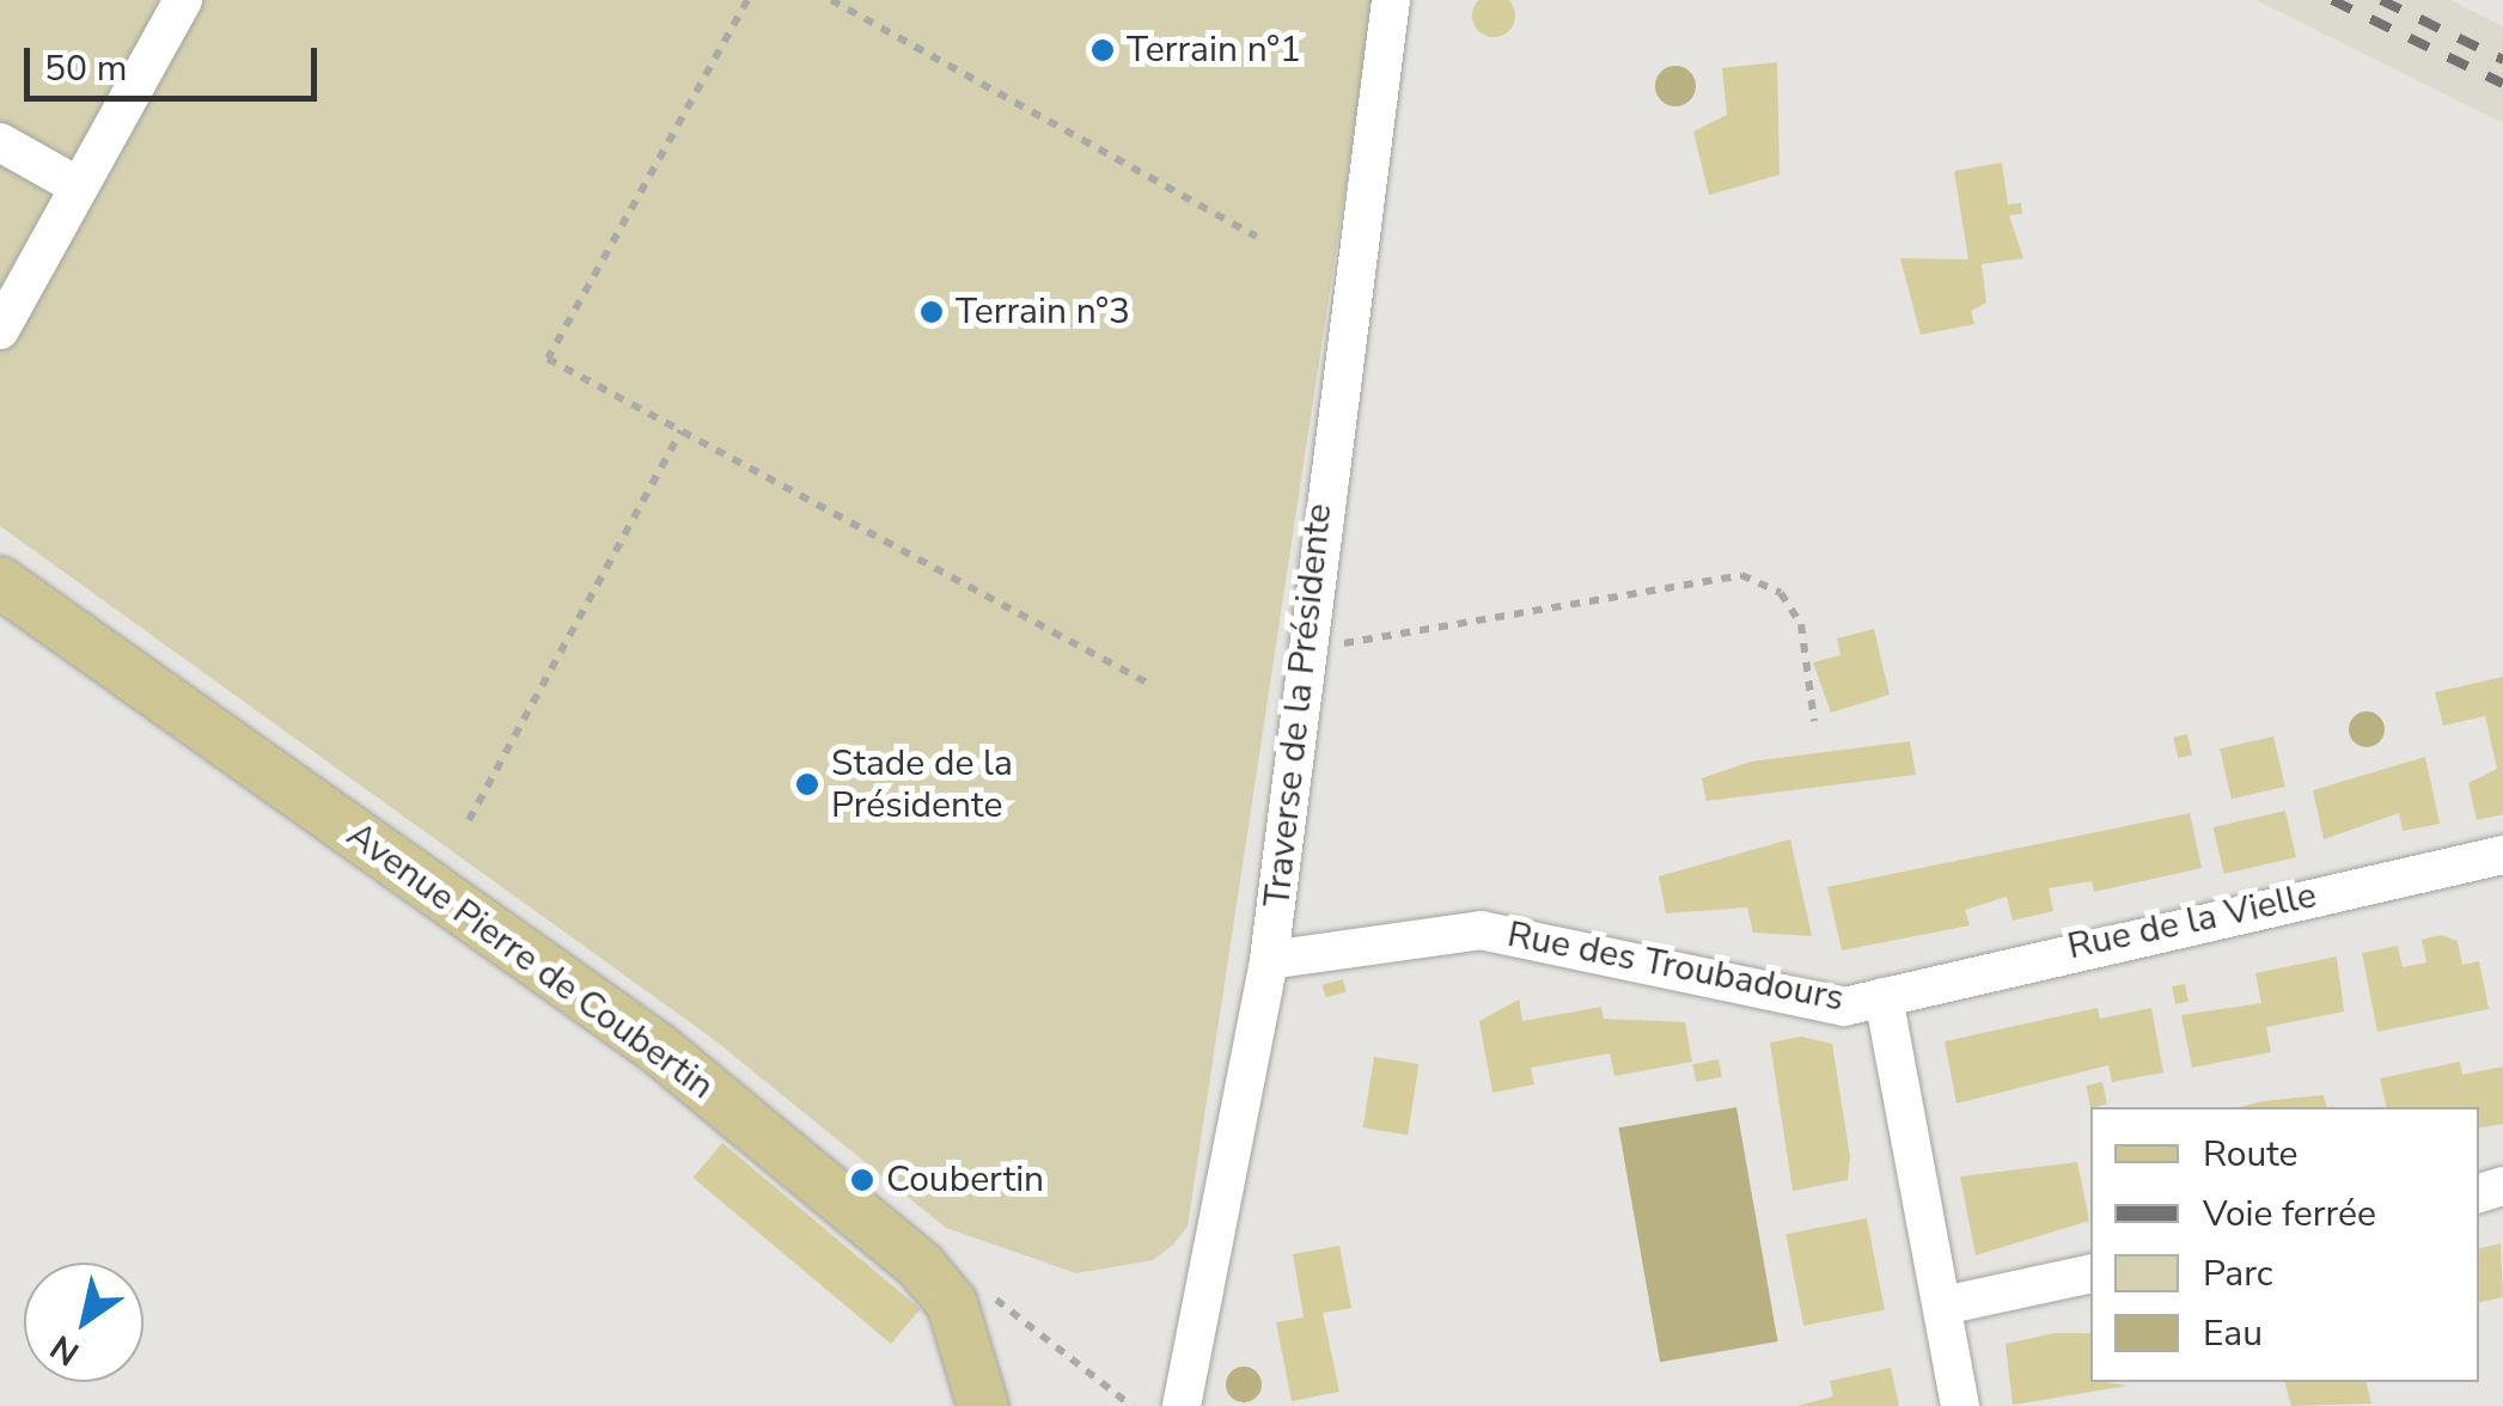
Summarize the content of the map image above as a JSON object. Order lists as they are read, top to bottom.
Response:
{
  "streets": {
    "main road": ["Avenue Pierre de Coubertin"],
    "street": ["Traverse de la Présidente", "Rue de la Vielle", "Rue des Troubadours"]
  },
  "crossings": [
    ["Traverse de la Présidente", "Rue des Troubadours"],
    ["Rue de la Vielle", "Rue des Troubadours"]
  ],
  "places": [
    "Terrain n°1",
    "Terrain n°3",
    "Stade de la Présidente",
    "Coubertin"
  ],
  "legend": [
    "Route",
    "Voie ferrée",
    "Parc",
    "Eau"
  ],
  "scale_bar": "50 m",
  "north": "bottom left"
}
